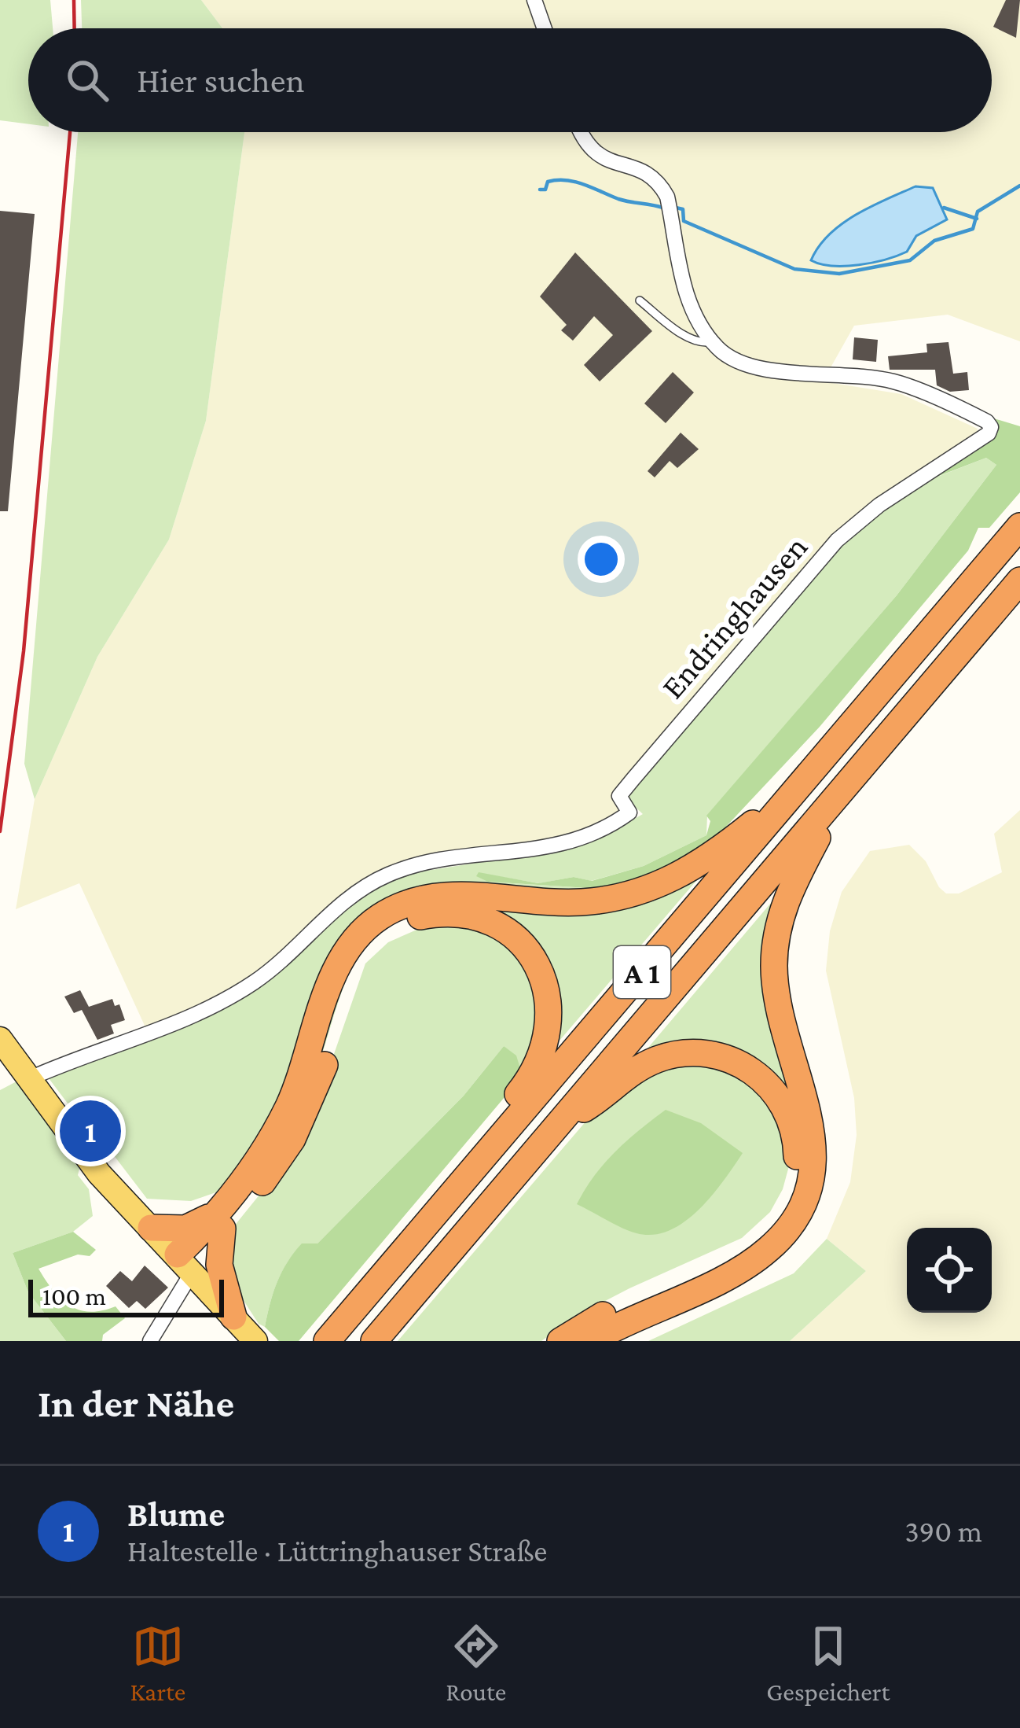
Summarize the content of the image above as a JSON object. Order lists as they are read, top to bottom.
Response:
{
  "streets": {
    "highway": ["A 1"],
    "street": ["Endringhausen"]
  },
  "scale_bar": "100 m",
  "page": {
    "search": "Hier suchen",
    "pins": "1",
    "scale": "100 m",
    "heading": "In der Nähe",
    "list": [
      {
        "mark": "1",
        "name": "Blume",
        "note": "Haltestelle · Lüttringhauser Straße",
        "value": "390 m"
      }
    ],
    "nav": ["Karte", "Route", "Gespeichert"]
  }
}
